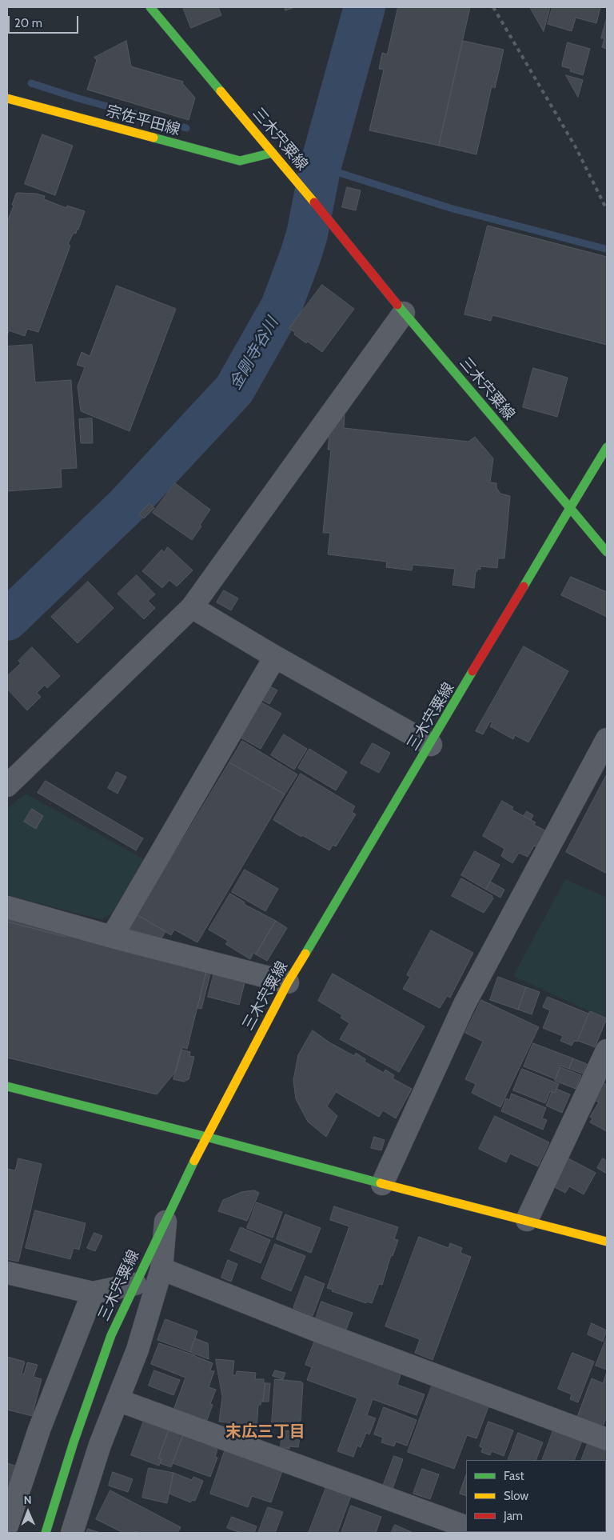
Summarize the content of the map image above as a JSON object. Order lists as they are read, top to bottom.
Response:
{
  "streets": {
    "main road": ["宗佐平田線", "三木宍粟線"]
  },
  "crossings": [
    ["宗佐平田線", "三木宍粟線"]
  ],
  "districts": ["末広三丁目"],
  "water": ["金剛寺谷川"],
  "legend": ["Fast", "Slow", "Jam"],
  "scale_bar": "20 m",
  "north": "top"
}
